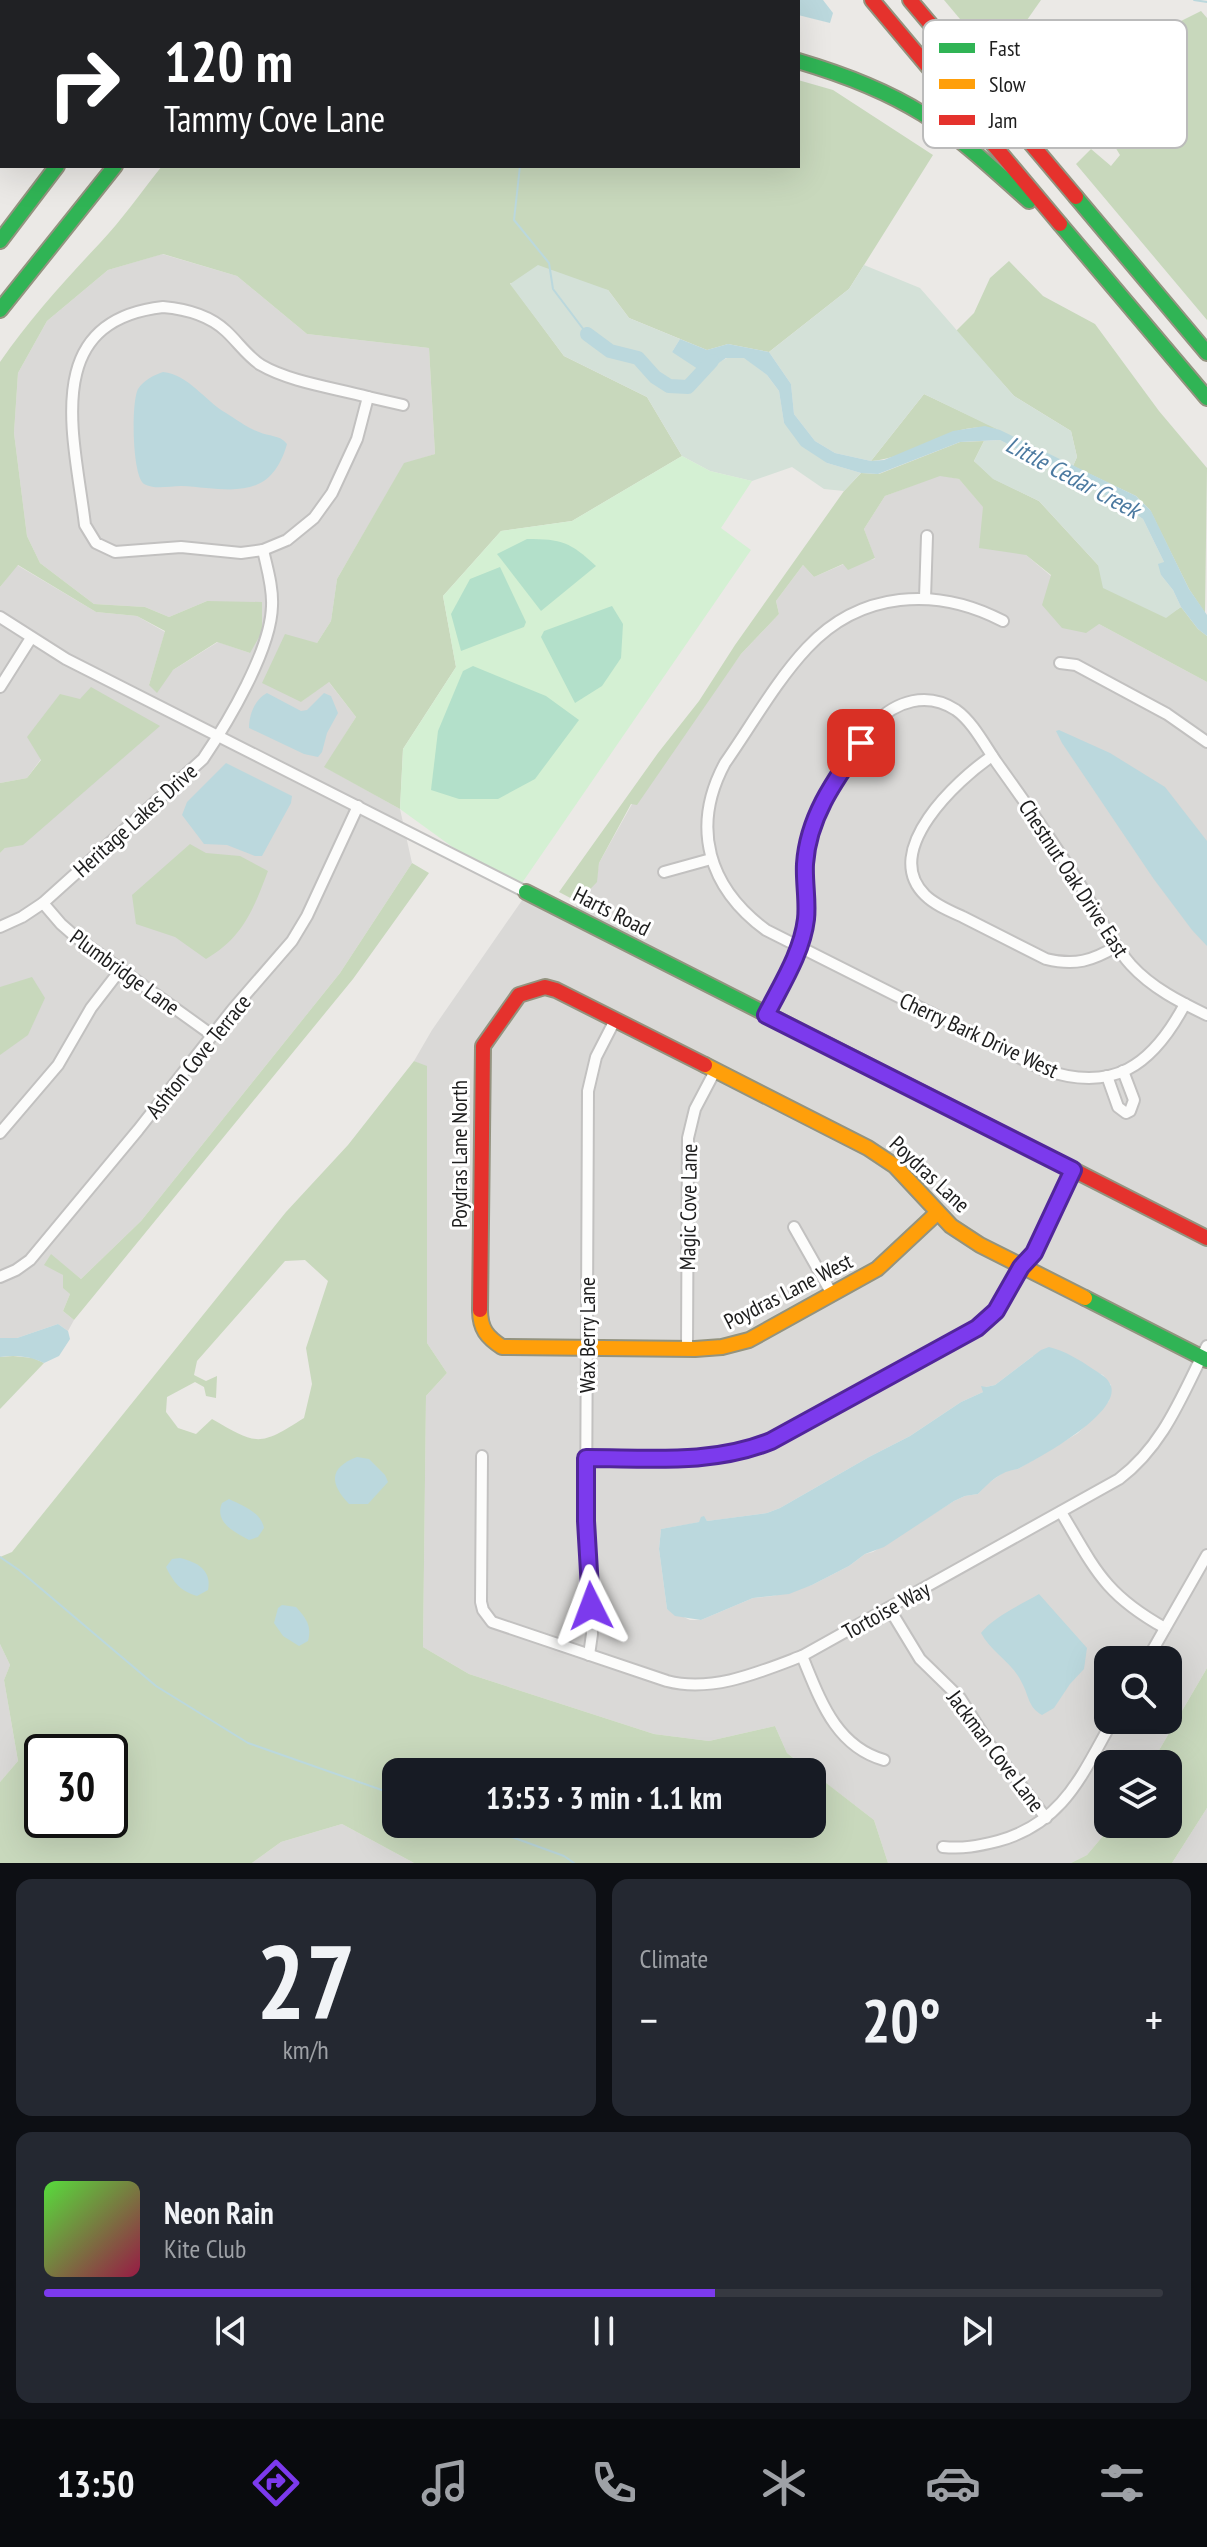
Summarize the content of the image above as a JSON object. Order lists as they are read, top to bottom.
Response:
{
  "streets": {
    "main road": [
      "Harts Road",
      "Poydras Lane North",
      "Poydras Lane",
      "Poydras Lane West"
    ],
    "street": [
      "Heritage Lakes Drive",
      "Chestnut Oak Drive East",
      "Plumbridge Lane",
      "Cherry Bark Drive West",
      "Ashton Cove Terrace",
      "Magic Cove Lane",
      "Wax Berry Lane",
      "Tortoise Way",
      "Jackman Cove Lane"
    ]
  },
  "crossings": [
    ["Heritage Lakes Drive", "Harts Road"],
    ["Heritage Lakes Drive", "Plumbridge Lane"],
    ["Chestnut Oak Drive East", "Cherry Bark Drive West"],
    ["Harts Road", "Ashton Cove Terrace"],
    ["Plumbridge Lane", "Ashton Cove Terrace"],
    ["Poydras Lane North", "Poydras Lane"],
    ["Poydras Lane North", "Poydras Lane West"],
    ["Poydras Lane", "Magic Cove Lane"],
    ["Poydras Lane", "Poydras Lane West"],
    ["Poydras Lane", "Wax Berry Lane"],
    ["Poydras Lane", "Tortoise Way"],
    ["Magic Cove Lane", "Poydras Lane West"],
    ["Poydras Lane West", "Wax Berry Lane"],
    ["Wax Berry Lane", "Tortoise Way"],
    ["Tortoise Way", "Jackman Cove Lane"]
  ],
  "water": ["Little Cedar Creek"],
  "legend": ["Fast", "Slow", "Jam"],
  "page": {
    "turn": ["120 m", "Tammy Cove Lane"],
    "limit": "30",
    "trip": "13:53 · 3 min · 1.1 km",
    "tile": [
      ["27", "km/h"],
      "Climate"
    ],
    "heat": ["−", "20°", "+"],
    "song": ["Neon Rain", "Kite Club"],
    "tabs": "13:50"
  }
}
